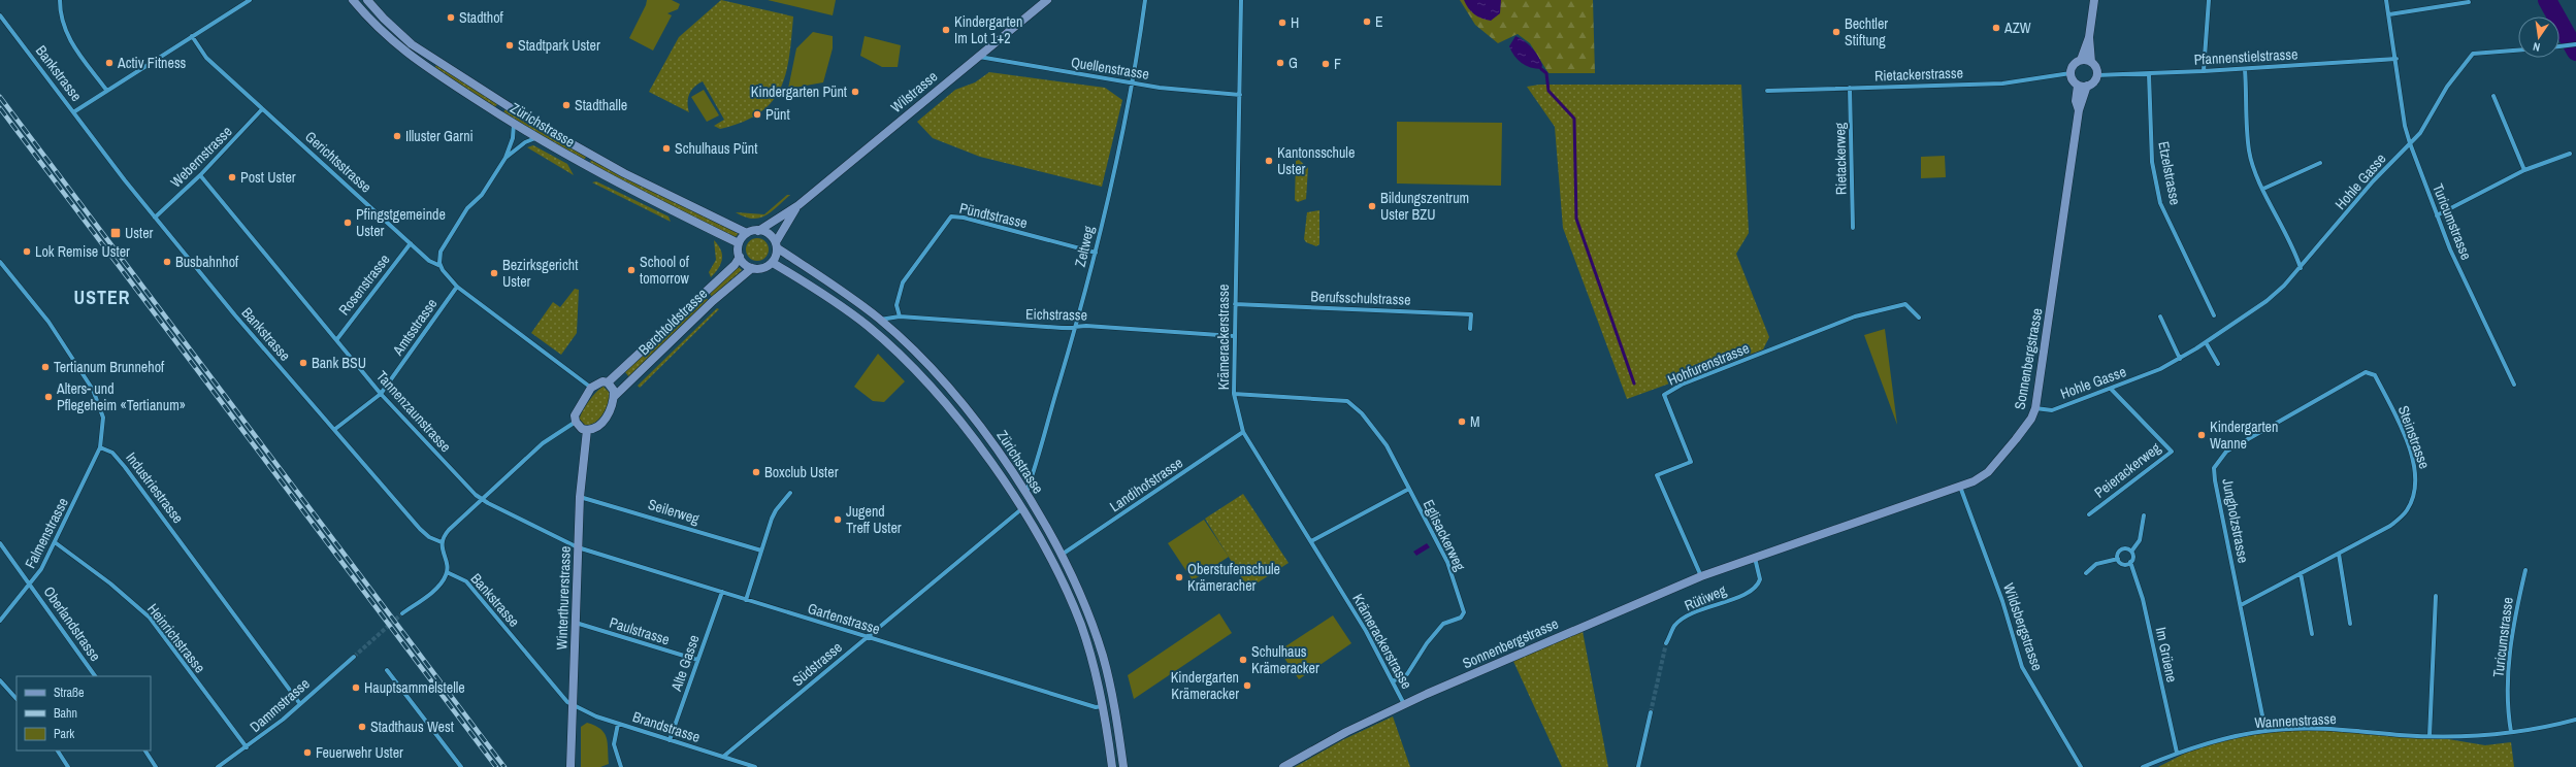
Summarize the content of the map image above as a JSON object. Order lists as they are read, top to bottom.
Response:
{
  "streets": {
    "main road": [
      "Wilstrasse",
      "Zürichstrasse",
      "Berchtoldstrasse",
      "Sonnenbergstrasse",
      "Winterthurerstrasse"
    ],
    "street": [
      "Pfannenstielstrasse",
      "Quellenstrasse",
      "Bankstrasse",
      "Rietackerstrasse",
      "Webernstrasse",
      "Rietackerweg",
      "Gerichtsstrasse",
      "Etzelstrasse",
      "Hohle Gasse",
      "Pündtstrasse",
      "Turicumstrasse",
      "Zeltweg",
      "Rosenstrasse",
      "Berufsschulstrasse",
      "Eichstrasse",
      "Amtsstrasse",
      "Krämerackerstrasse",
      "Hohfurenstrasse",
      "Tannenzaunstrasse",
      "Steinstrasse",
      "Peierackerweg",
      "Landihofstrasse",
      "Industriestrasse",
      "Seilerweg",
      "Jungholzstrasse",
      "Falmenstrasse",
      "Eglisackerweg",
      "Rütiweg",
      "Gartenstrasse",
      "Oberlandstrasse",
      "Wildsbergstrasse",
      "Paulstrasse",
      "Heinrichstrasse",
      "Im Grüene",
      "Alte Gasse",
      "Südstrasse",
      "Dammstrasse",
      "Wannenstrasse",
      "Brandstrasse"
    ]
  },
  "crossings": [
    ["Pfannenstielstrasse", "Rietackerstrasse"],
    ["Pfannenstielstrasse", "Etzelstrasse"],
    ["Pfannenstielstrasse", "Turicumstrasse"],
    ["Pfannenstielstrasse", "Sonnenbergstrasse"],
    ["Quellenstrasse", "Wilstrasse"],
    ["Quellenstrasse", "Zeltweg"],
    ["Quellenstrasse", "Krämerackerstrasse"],
    ["Bankstrasse", "Webernstrasse"],
    ["Bankstrasse", "Amtsstrasse"],
    ["Bankstrasse", "Winterthurerstrasse"],
    ["Bankstrasse", "Brandstrasse"],
    ["Rietackerstrasse", "Rietackerweg"],
    ["Rietackerstrasse", "Sonnenbergstrasse"],
    ["Wilstrasse", "Zürichstrasse"],
    ["Wilstrasse", "Berchtoldstrasse"],
    ["Zürichstrasse", "Zeltweg"],
    ["Zürichstrasse", "Eichstrasse"],
    ["Zürichstrasse", "Berchtoldstrasse"],
    ["Zürichstrasse", "Landihofstrasse"],
    ["Zürichstrasse", "Gartenstrasse"],
    ["Zürichstrasse", "Südstrasse"],
    ["Webernstrasse", "Gerichtsstrasse"],
    ["Webernstrasse", "Tannenzaunstrasse"],
    ["Gerichtsstrasse", "Rosenstrasse"],
    ["Gerichtsstrasse", "Amtsstrasse"],
    ["Hohle Gasse", "Turicumstrasse"],
    ["Hohle Gasse", "Sonnenbergstrasse"],
    ["Hohle Gasse", "Peierackerweg"],
    ["Pündtstrasse", "Zeltweg"],
    ["Pündtstrasse", "Eichstrasse"],
    ["Turicumstrasse", "Wannenstrasse"],
    ["Zeltweg", "Eichstrasse"],
    ["Rosenstrasse", "Tannenzaunstrasse"],
    ["Berufsschulstrasse", "Krämerackerstrasse"],
    ["Eichstrasse", "Krämerackerstrasse"],
    ["Amtsstrasse", "Tannenzaunstrasse"],
    ["Krämerackerstrasse", "Sonnenbergstrasse"],
    ["Krämerackerstrasse", "Landihofstrasse"],
    ["Krämerackerstrasse", "Eglisackerweg"],
    ["Sonnenbergstrasse", "Hohfurenstrasse"],
    ["Sonnenbergstrasse", "Rütiweg"],
    ["Sonnenbergstrasse", "Wildsbergstrasse"],
    ["Tannenzaunstrasse", "Winterthurerstrasse"],
    ["Tannenzaunstrasse", "Gartenstrasse"],
    ["Steinstrasse", "Jungholzstrasse"],
    ["Industriestrasse", "Falmenstrasse"],
    ["Industriestrasse", "Dammstrasse"],
    ["Seilerweg", "Winterthurerstrasse"],
    ["Jungholzstrasse", "Wannenstrasse"],
    ["Falmenstrasse", "Oberlandstrasse"],
    ["Falmenstrasse", "Heinrichstrasse"],
    ["Winterthurerstrasse", "Gartenstrasse"],
    ["Winterthurerstrasse", "Paulstrasse"],
    ["Winterthurerstrasse", "Brandstrasse"],
    ["Gartenstrasse", "Alte Gasse"],
    ["Gartenstrasse", "Südstrasse"],
    ["Paulstrasse", "Alte Gasse"],
    ["Heinrichstrasse", "Dammstrasse"],
    ["Im Grüene", "Wannenstrasse"],
    ["Alte Gasse", "Brandstrasse"],
    ["Südstrasse", "Brandstrasse"]
  ],
  "districts": ["USTER"],
  "places": {
    "other": [
      "Stadthof",
      "E",
      "H",
      "AZW",
      "Kindergarten Im Lot 1+2",
      "Bechtler Stiftung",
      "Stadtpark Uster",
      "Activ Fitness",
      "G",
      "F",
      "Kindergarten Pünt",
      "Stadthalle",
      "Pünt",
      "Illuster Garni",
      "Schulhaus Pünt",
      "Kantonsschule Uster",
      "Post Uster",
      "Bildungszentrum Uster BZU",
      "Pfingstgemeinde Uster",
      "Lok Remise Uster",
      "Busbahnhof",
      "School of tomorrow",
      "Bezirksgericht Uster",
      "Bank BSU",
      "Tertianum Brunnehof",
      "Alters- und Pflegeheim «Tertianum»",
      "M",
      "Kindergarten Wanne",
      "Boxclub Uster",
      "Jugend Treff Uster",
      "Oberstufenschule Krämeracher",
      "Schulhaus Krämeracker",
      "Kindergarten Krämeracker",
      "Hauptsammelstelle",
      "Stadthaus West",
      "Feuerwehr Uster"
    ],
    "transit": ["Uster"]
  },
  "legend": ["Straße", "Bahn", "Park"],
  "north": "bottom"
}
